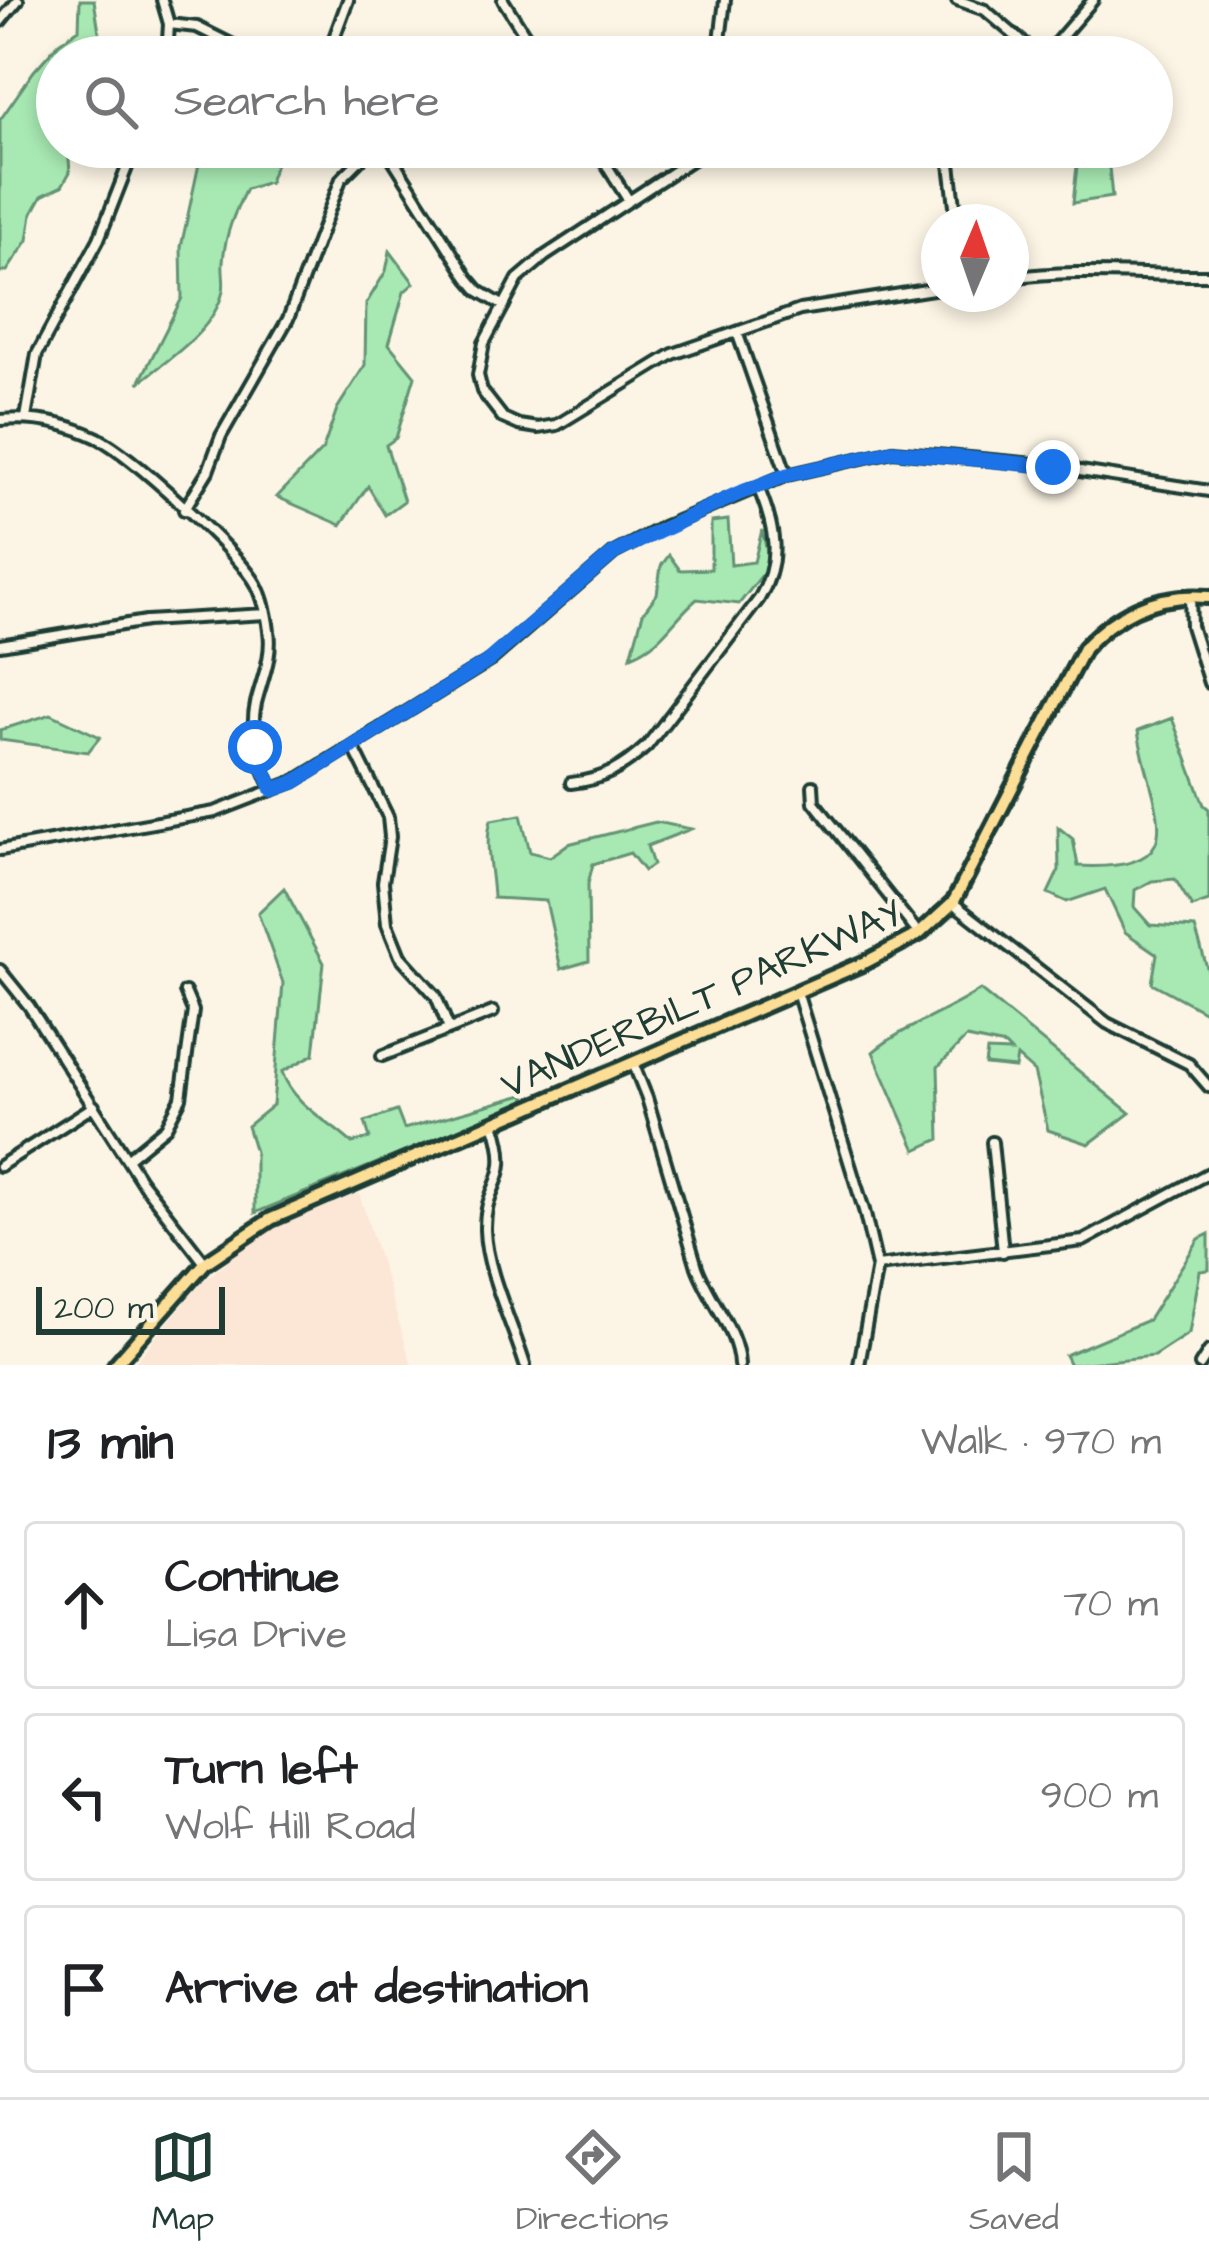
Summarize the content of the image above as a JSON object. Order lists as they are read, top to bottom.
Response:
{
  "streets": {
    "main road": ["VANDERBILT PARKWAY"]
  },
  "scale_bar": "200 m",
  "north": "top",
  "page": {
    "search": "Search here",
    "scale": "200 m",
    "heading": ["13 min", "Walk · 970 m"],
    "list": [
      ["Continue", "Lisa Drive", "70 m"],
      ["Turn left", "Wolf Hill Road", "900 m"],
      "Arrive at destination"
    ],
    "nav": ["Map", "Directions", "Saved"]
  }
}
